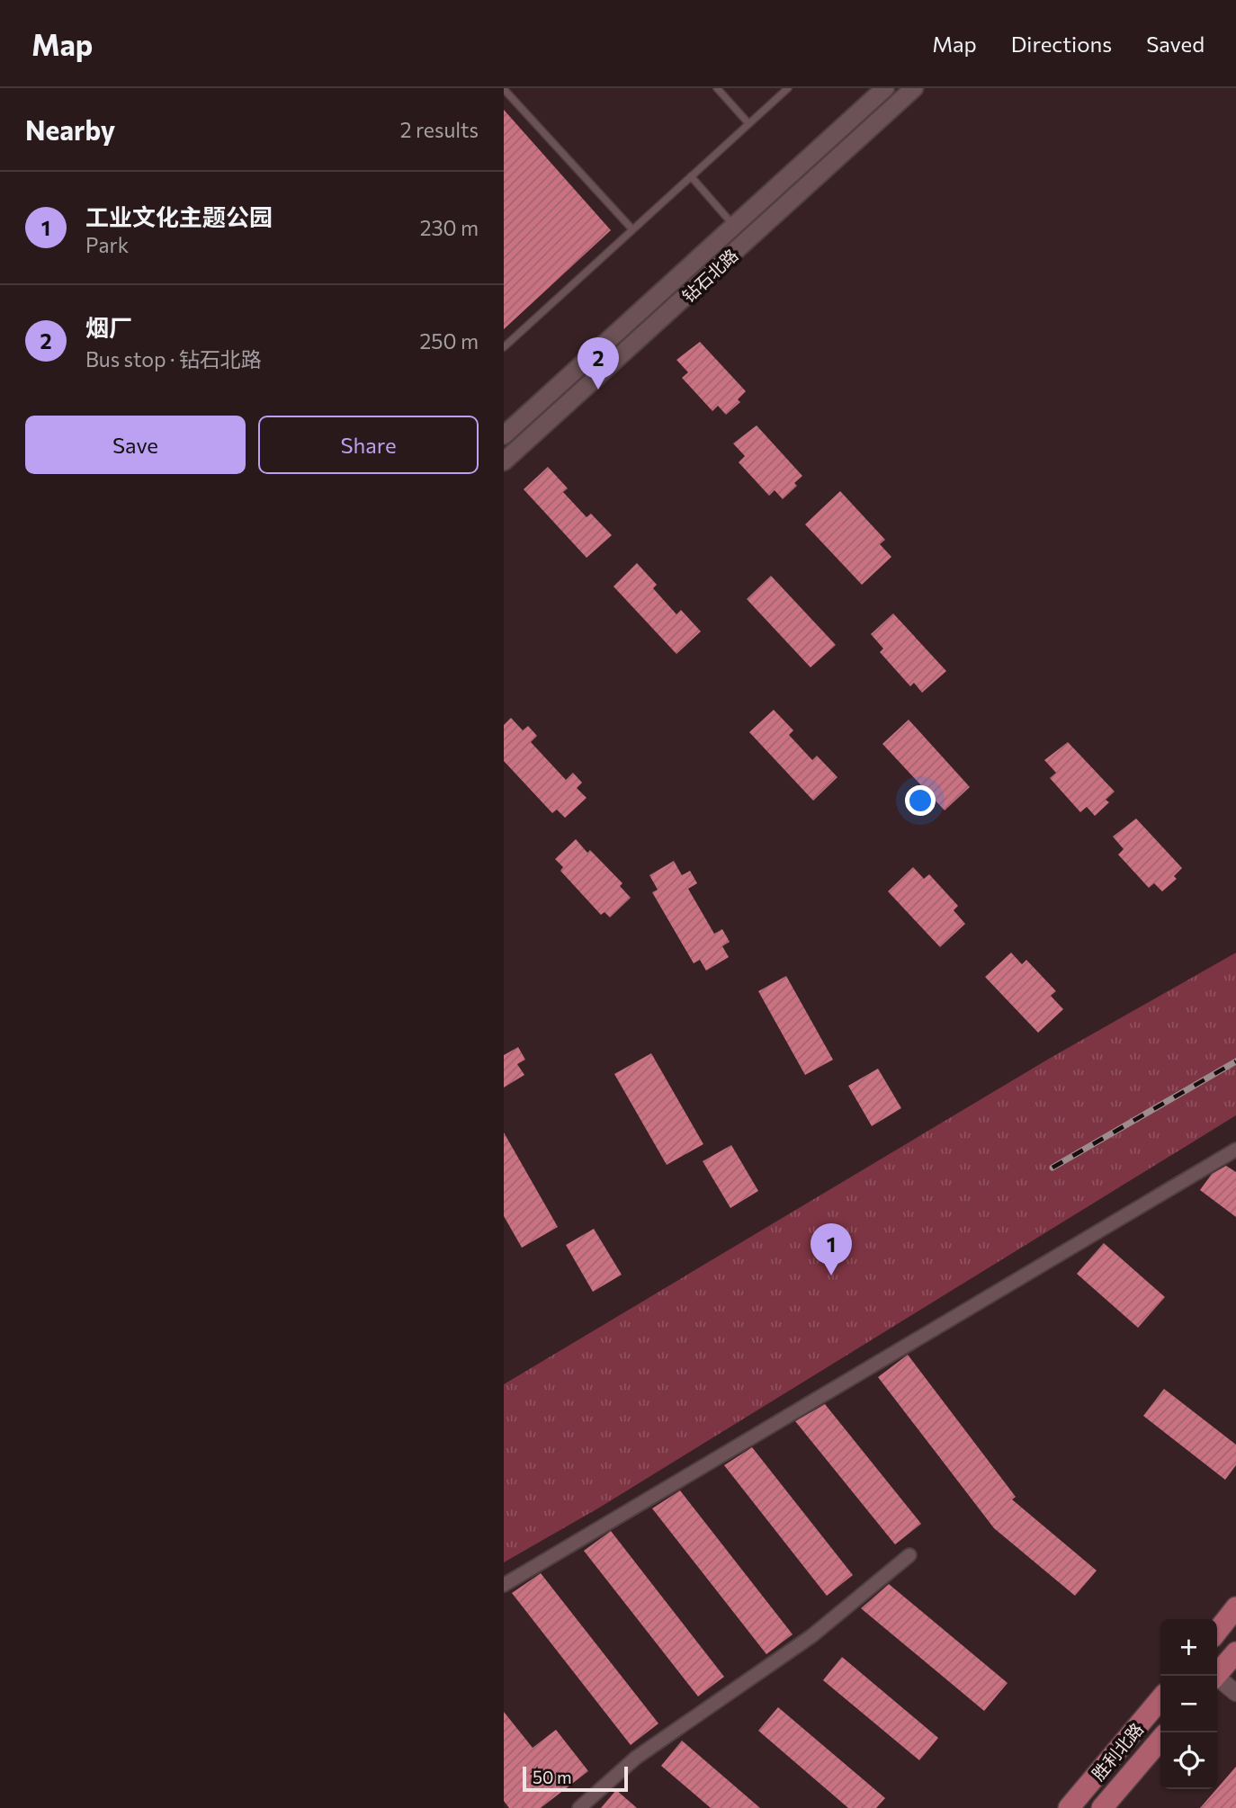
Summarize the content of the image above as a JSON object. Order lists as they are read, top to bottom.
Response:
{
  "streets": {
    "highway": ["胜利北路"],
    "main road": ["钻石北路"]
  },
  "scale_bar": "50 m",
  "page": {
    "header": "Map",
    "nav": ["Map", "Directions", "Saved"],
    "heading": ["Nearby", "2 results"],
    "list": [
      {
        "mark": "1",
        "name": "工业文化主题公园",
        "note": "Park",
        "value": "230 m"
      },
      {
        "mark": "2",
        "name": "烟厂",
        "note": "Bus stop · 钻石北路",
        "value": "250 m"
      }
    ],
    "pins": ["2", "1"],
    "buttons": ["Save", "Share"],
    "map_buttons": ["+", "−"],
    "scale": "50 m"
  }
}
